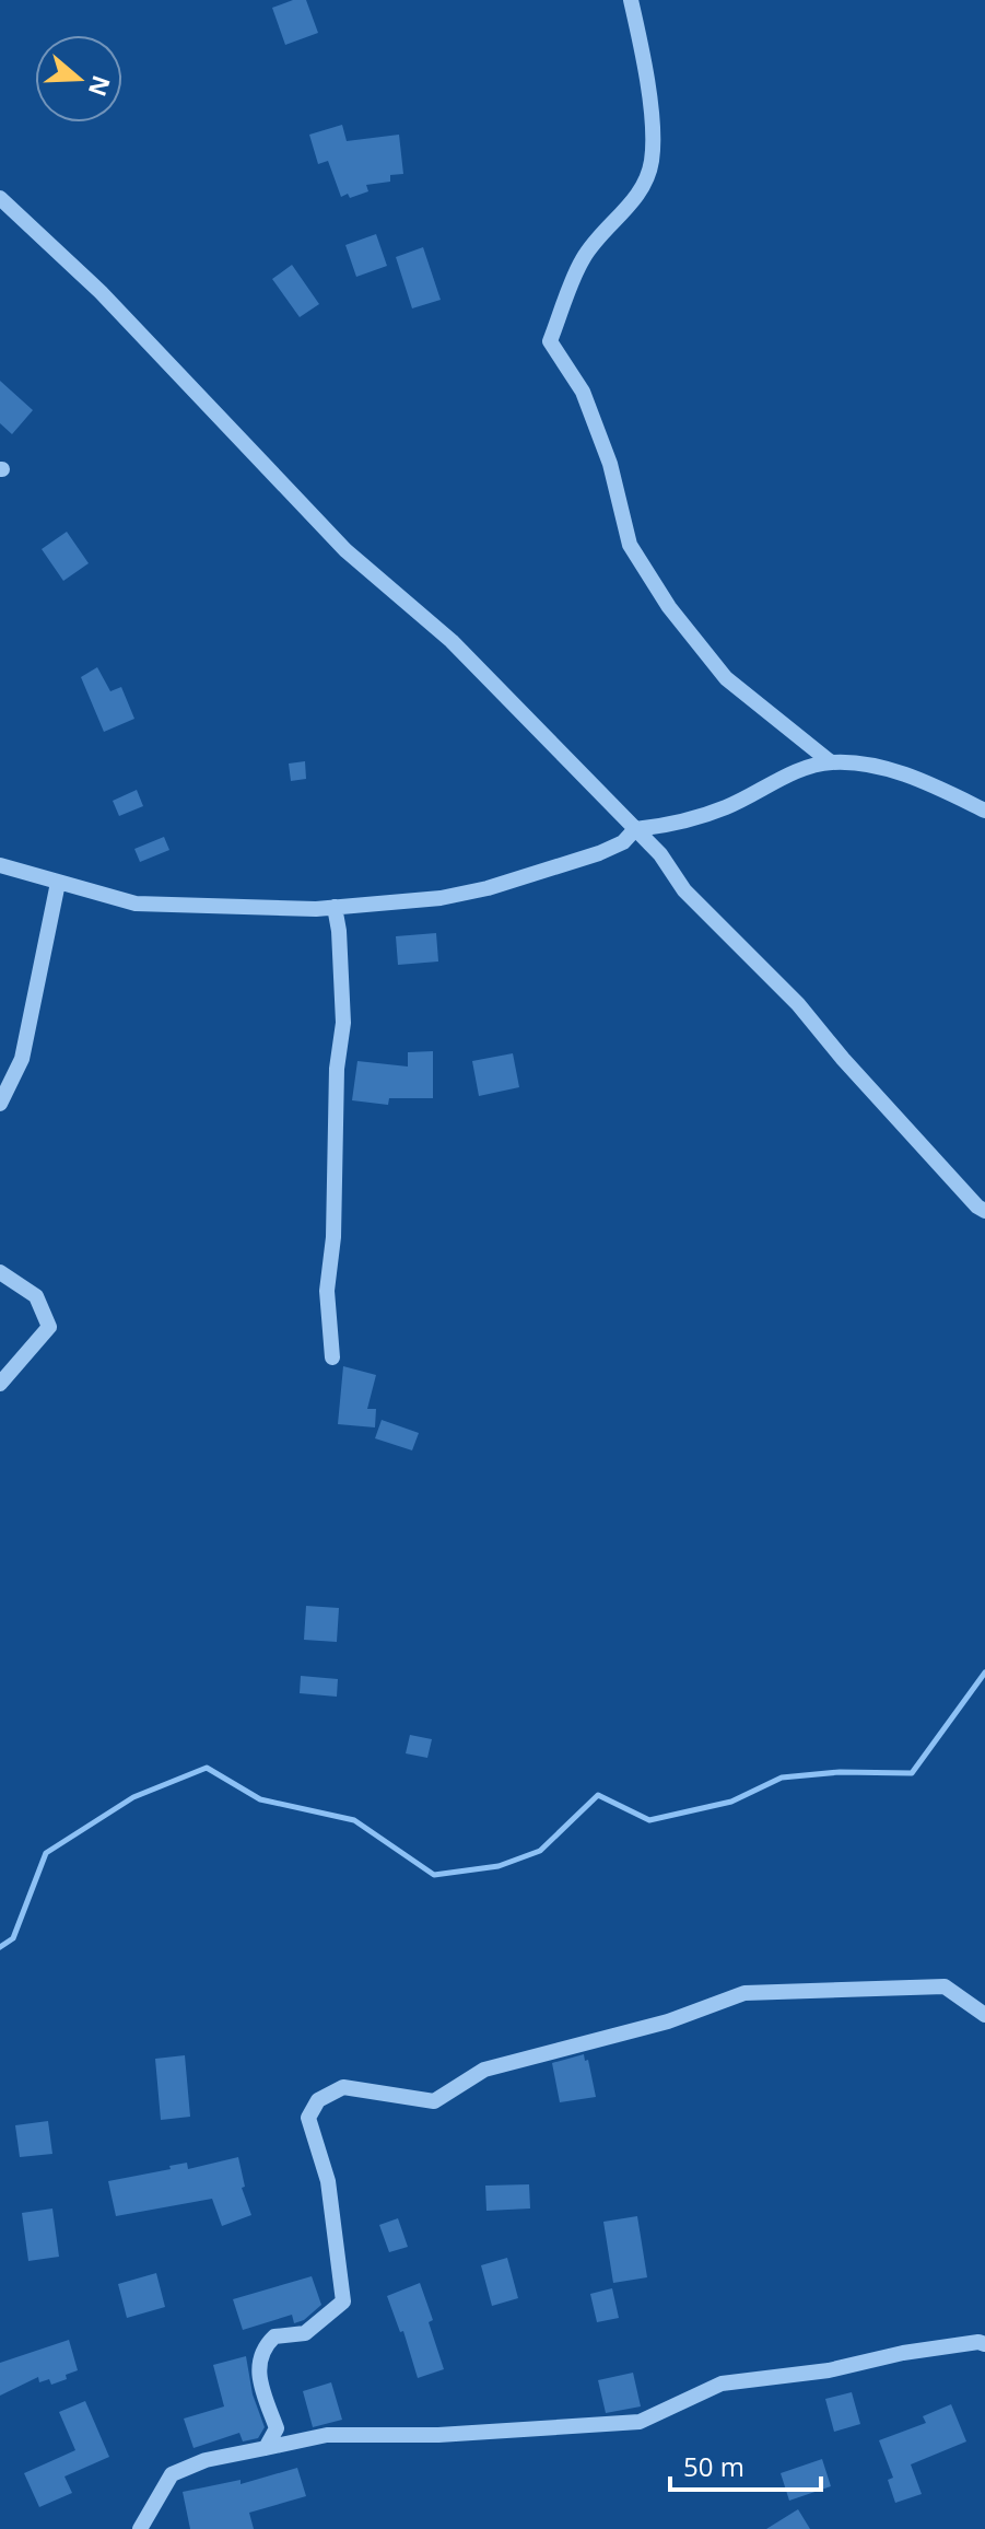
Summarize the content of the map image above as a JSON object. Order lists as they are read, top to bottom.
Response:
{
  "scale_bar": "50 m",
  "north": "right"
}
